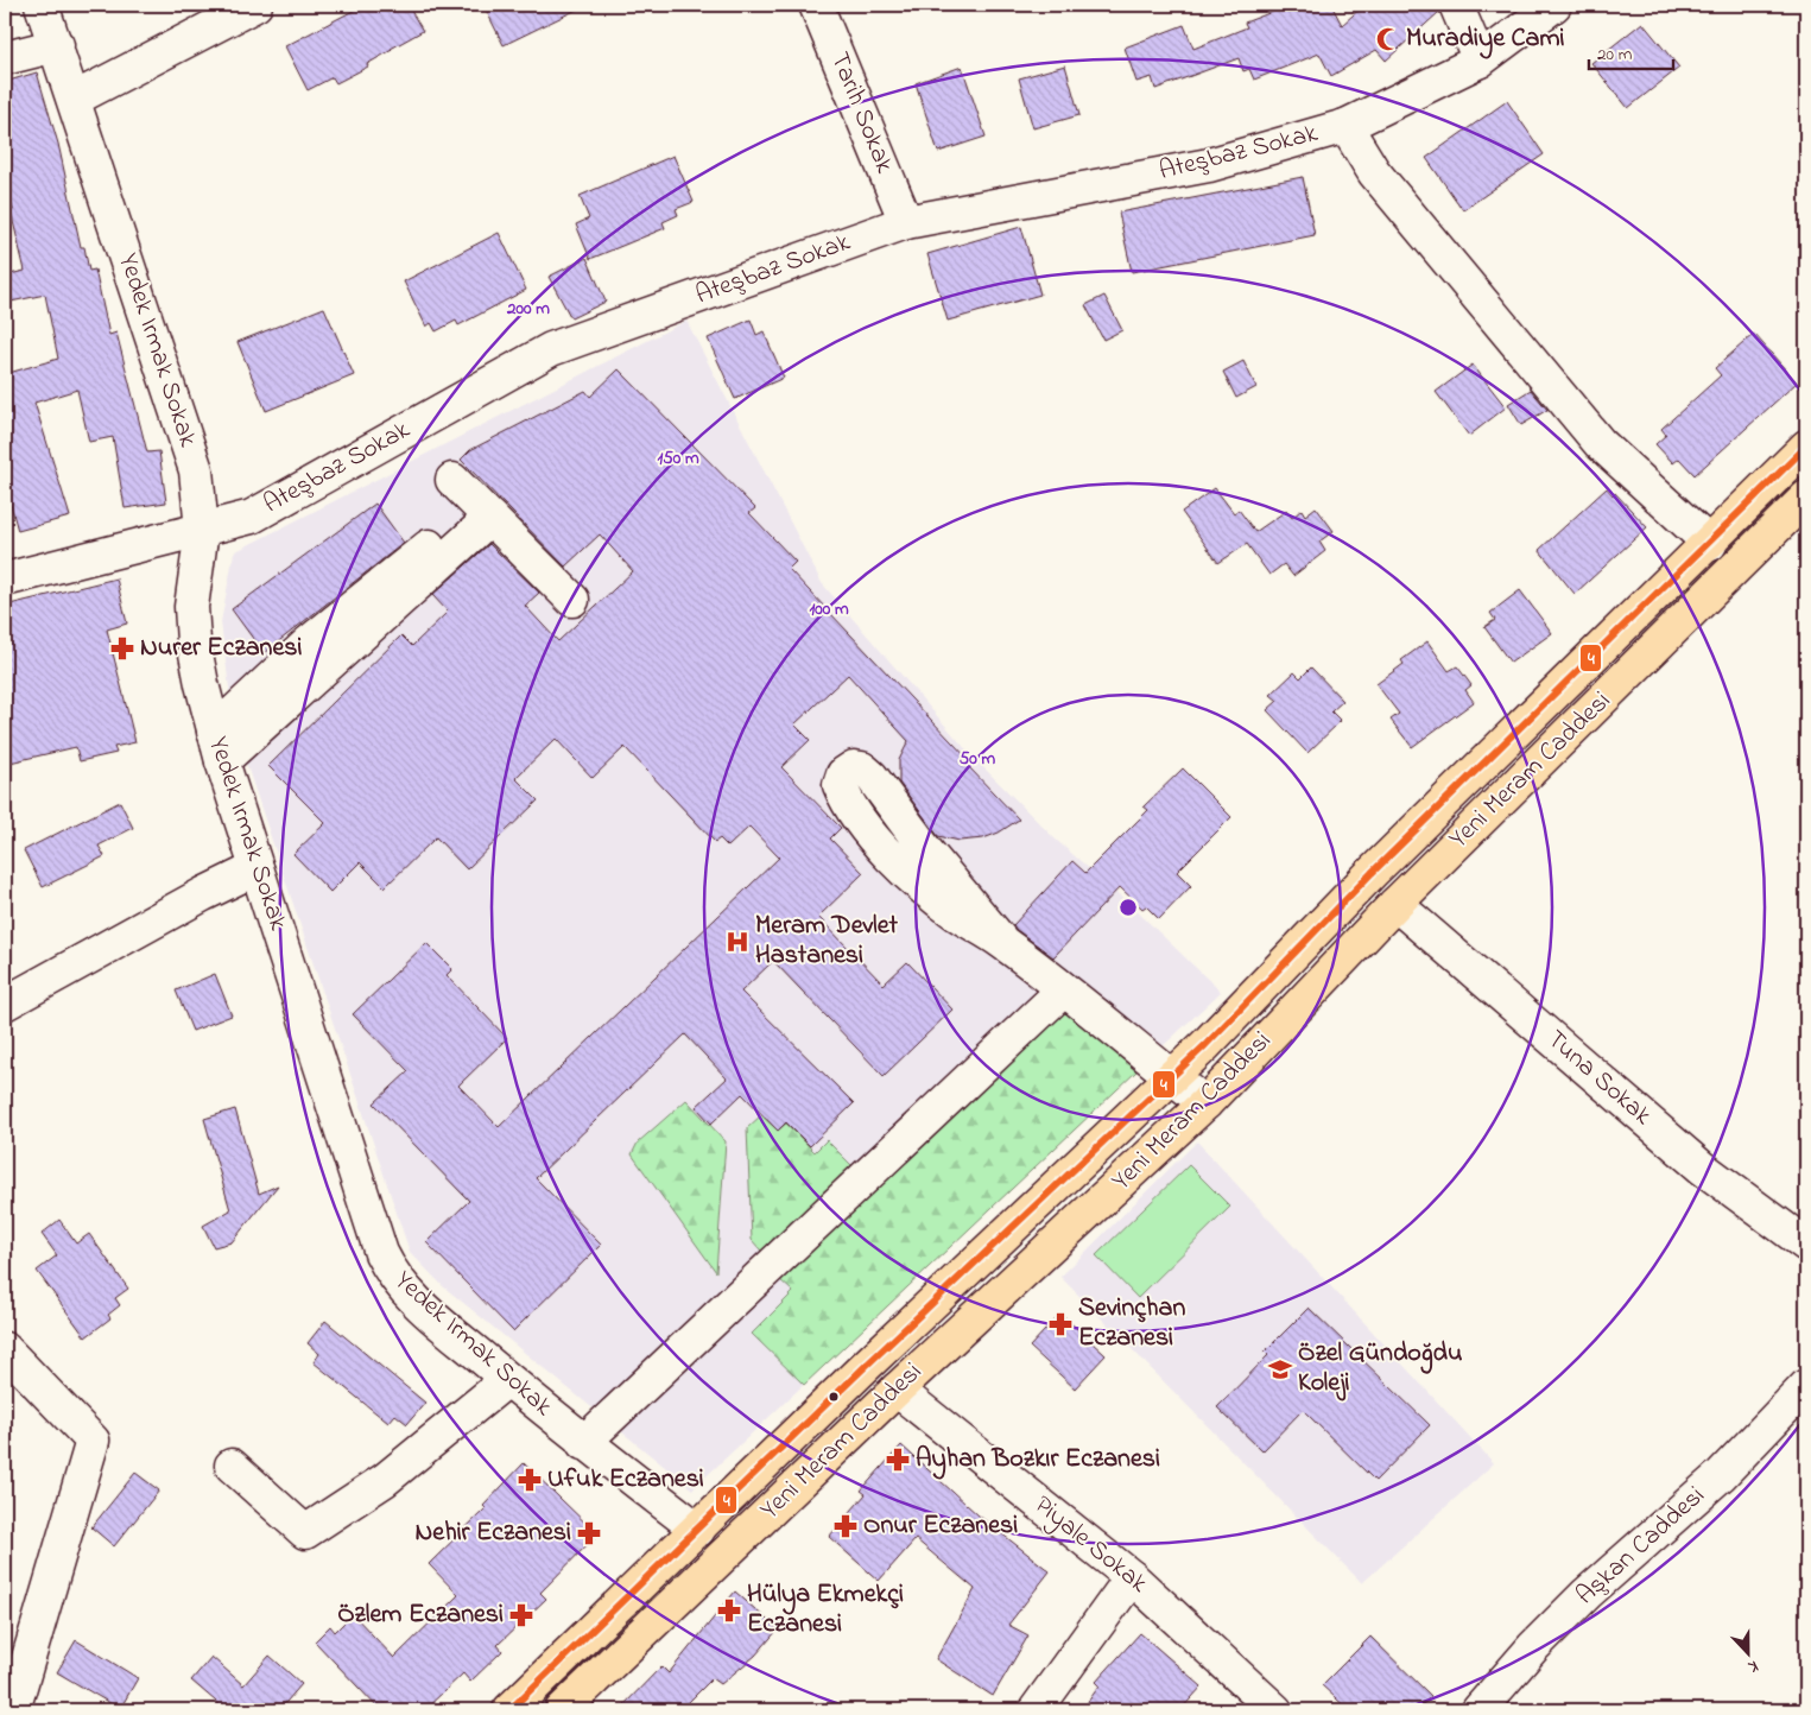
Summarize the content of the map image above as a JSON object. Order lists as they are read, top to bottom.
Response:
{
  "streets": {
    "main road": ["Yeni Meram Caddesi"],
    "street": [
      "Tarih Sokak",
      "Ateşbaz Sokak",
      "Yedek Irmak Sokak",
      "Tuna Sokak",
      "Piyale Sokak",
      "Aşkan Caddesi"
    ]
  },
  "crossings": [
    ["Tarih Sokak", "Ateşbaz Sokak"],
    ["Ateşbaz Sokak", "Yedek Irmak Sokak"],
    ["Yedek Irmak Sokak", "Yeni Meram Caddesi"],
    ["Yeni Meram Caddesi", "Tuna Sokak"],
    ["Yeni Meram Caddesi", "Piyale Sokak"]
  ],
  "places": {
    "mosque": ["Muradiye Cami"],
    "pharmacy": [
      "Nurer Eczanesi",
      "Sevinçhan Eczanesi",
      "Ayhan Bozkır Eczanesi",
      "Ufuk Eczanesi",
      "Onur Eczanesi",
      "Nehir Eczanesi",
      "Hülya Ekmekçi Eczanesi",
      "Özlem Eczanesi"
    ],
    "hospital": ["Meram Devlet Hastanesi"],
    "school or university": ["Özel Gündoğdu Koleji"]
  },
  "lines": ["transit line 4"],
  "scale_bar": "20 m",
  "north": "bottom",
  "rings": [
    "200 m",
    "150 m",
    "100 m",
    "50 m"
  ]
}
